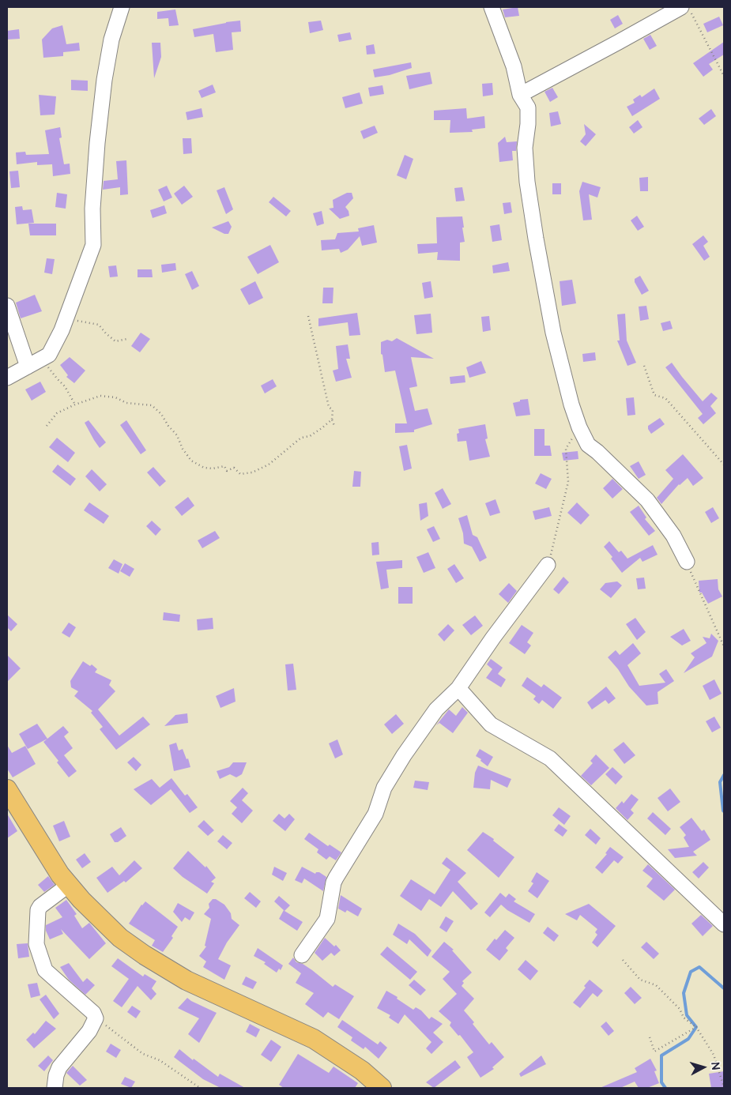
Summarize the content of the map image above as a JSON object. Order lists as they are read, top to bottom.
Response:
{
  "north": "right"
}
